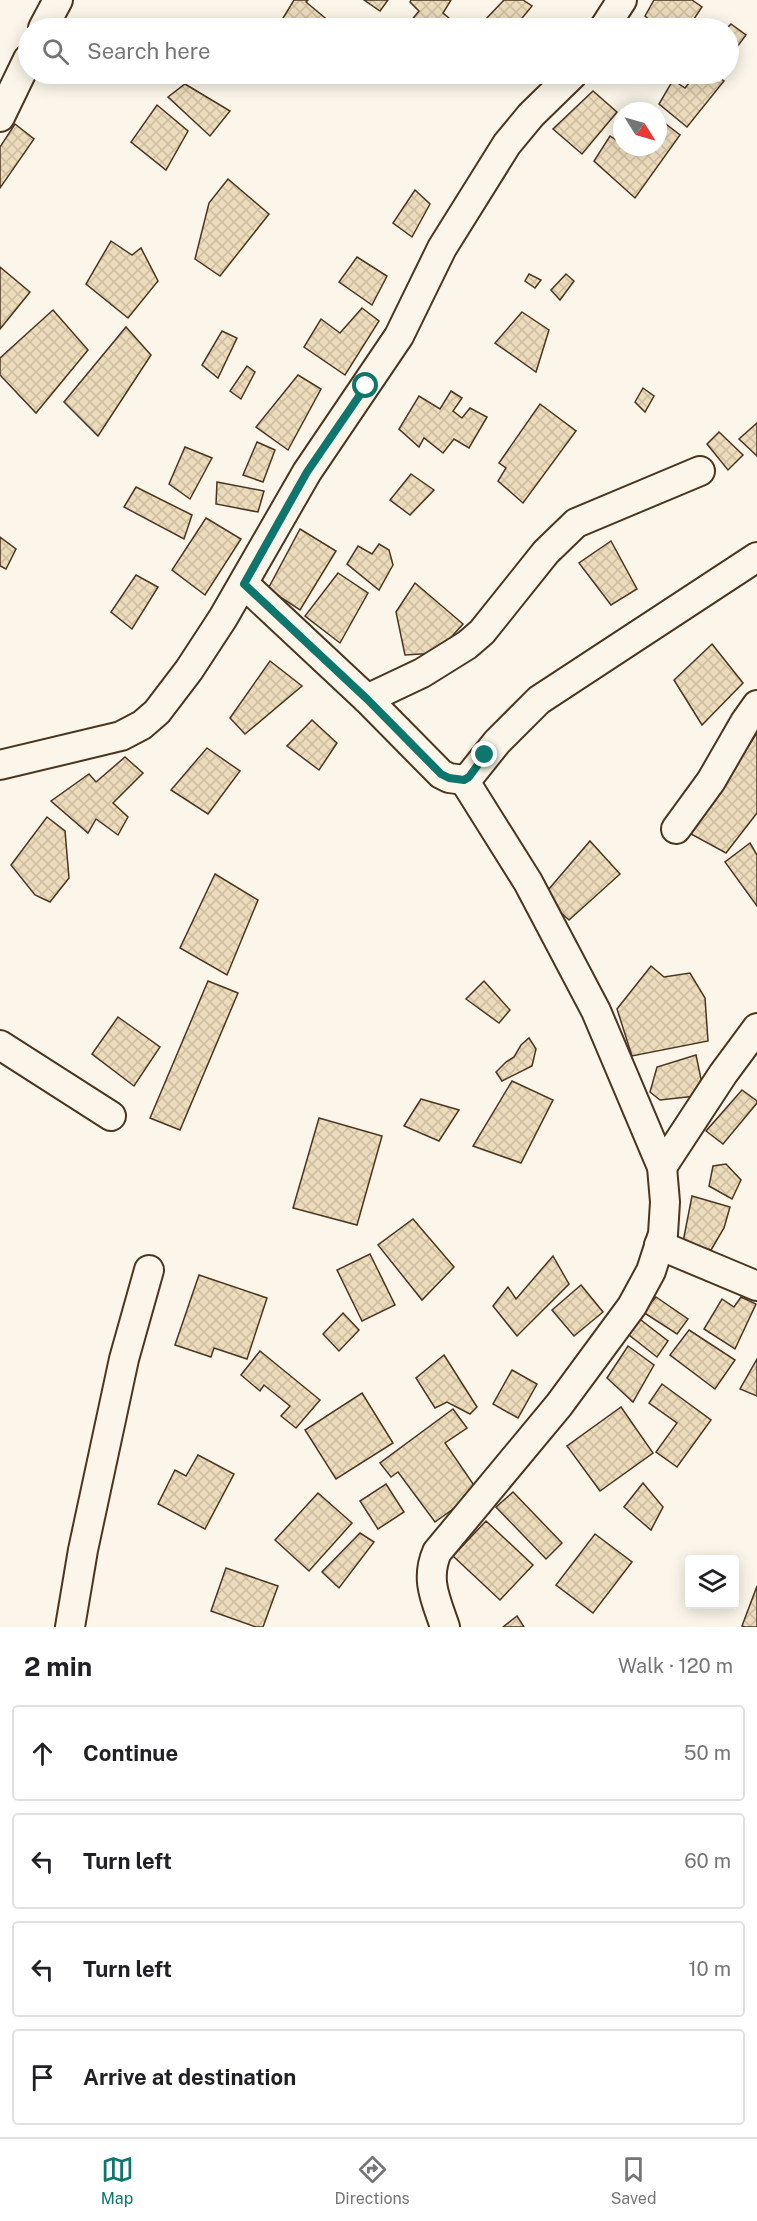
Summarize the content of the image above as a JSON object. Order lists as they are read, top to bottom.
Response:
{
  "north": "bottom right",
  "page": {
    "search": "Search here",
    "heading": ["2 min", "Walk · 120 m"],
    "list": [
      ["Continue", "50 m"],
      ["Turn left", "60 m"],
      ["Turn left", "10 m"],
      "Arrive at destination"
    ],
    "nav": ["Map", "Directions", "Saved"]
  }
}
